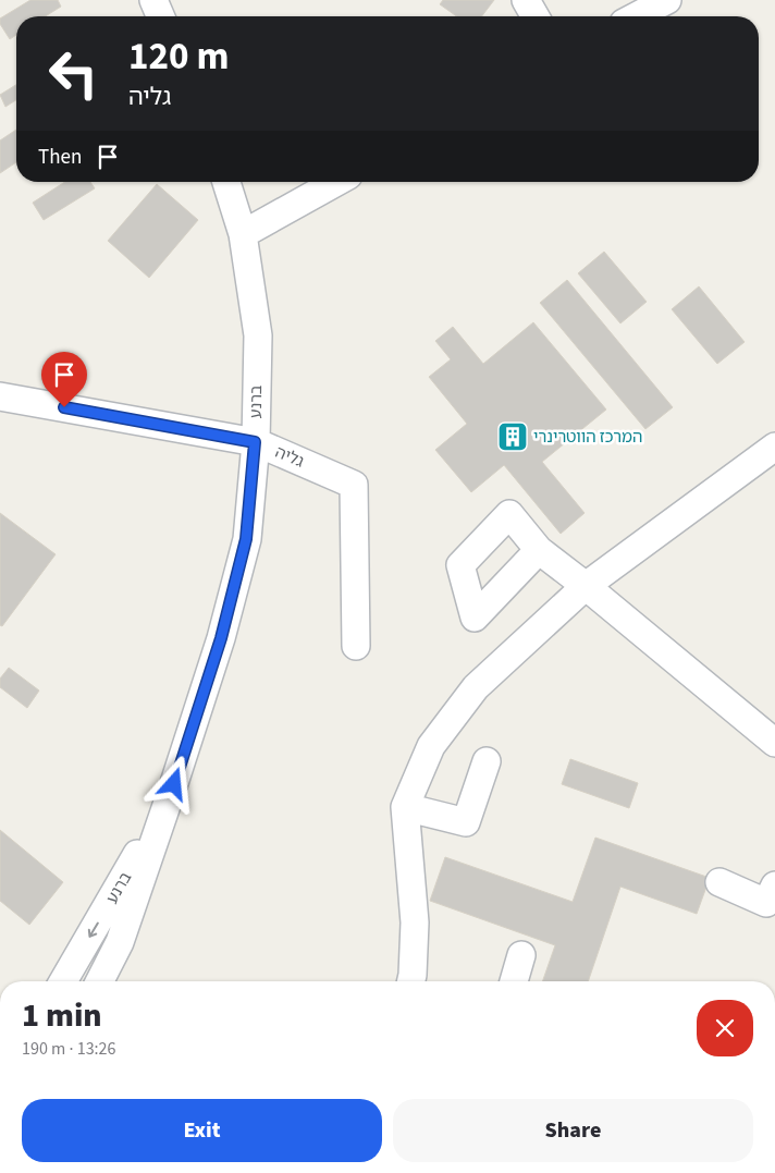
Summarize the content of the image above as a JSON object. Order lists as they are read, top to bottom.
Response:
{
  "streets": {
    "street": ["ברנע", "גליה"]
  },
  "crossings": [
    ["ברנע", "גליה"]
  ],
  "places": {
    "building": ["המרכז הווטרינרי"]
  },
  "page": {
    "turn": ["120 m", "גליה"],
    "then": "Then",
    "heading": ["1 min", "190 m · 13:26"],
    "buttons": ["Exit", "Share"]
  }
}
